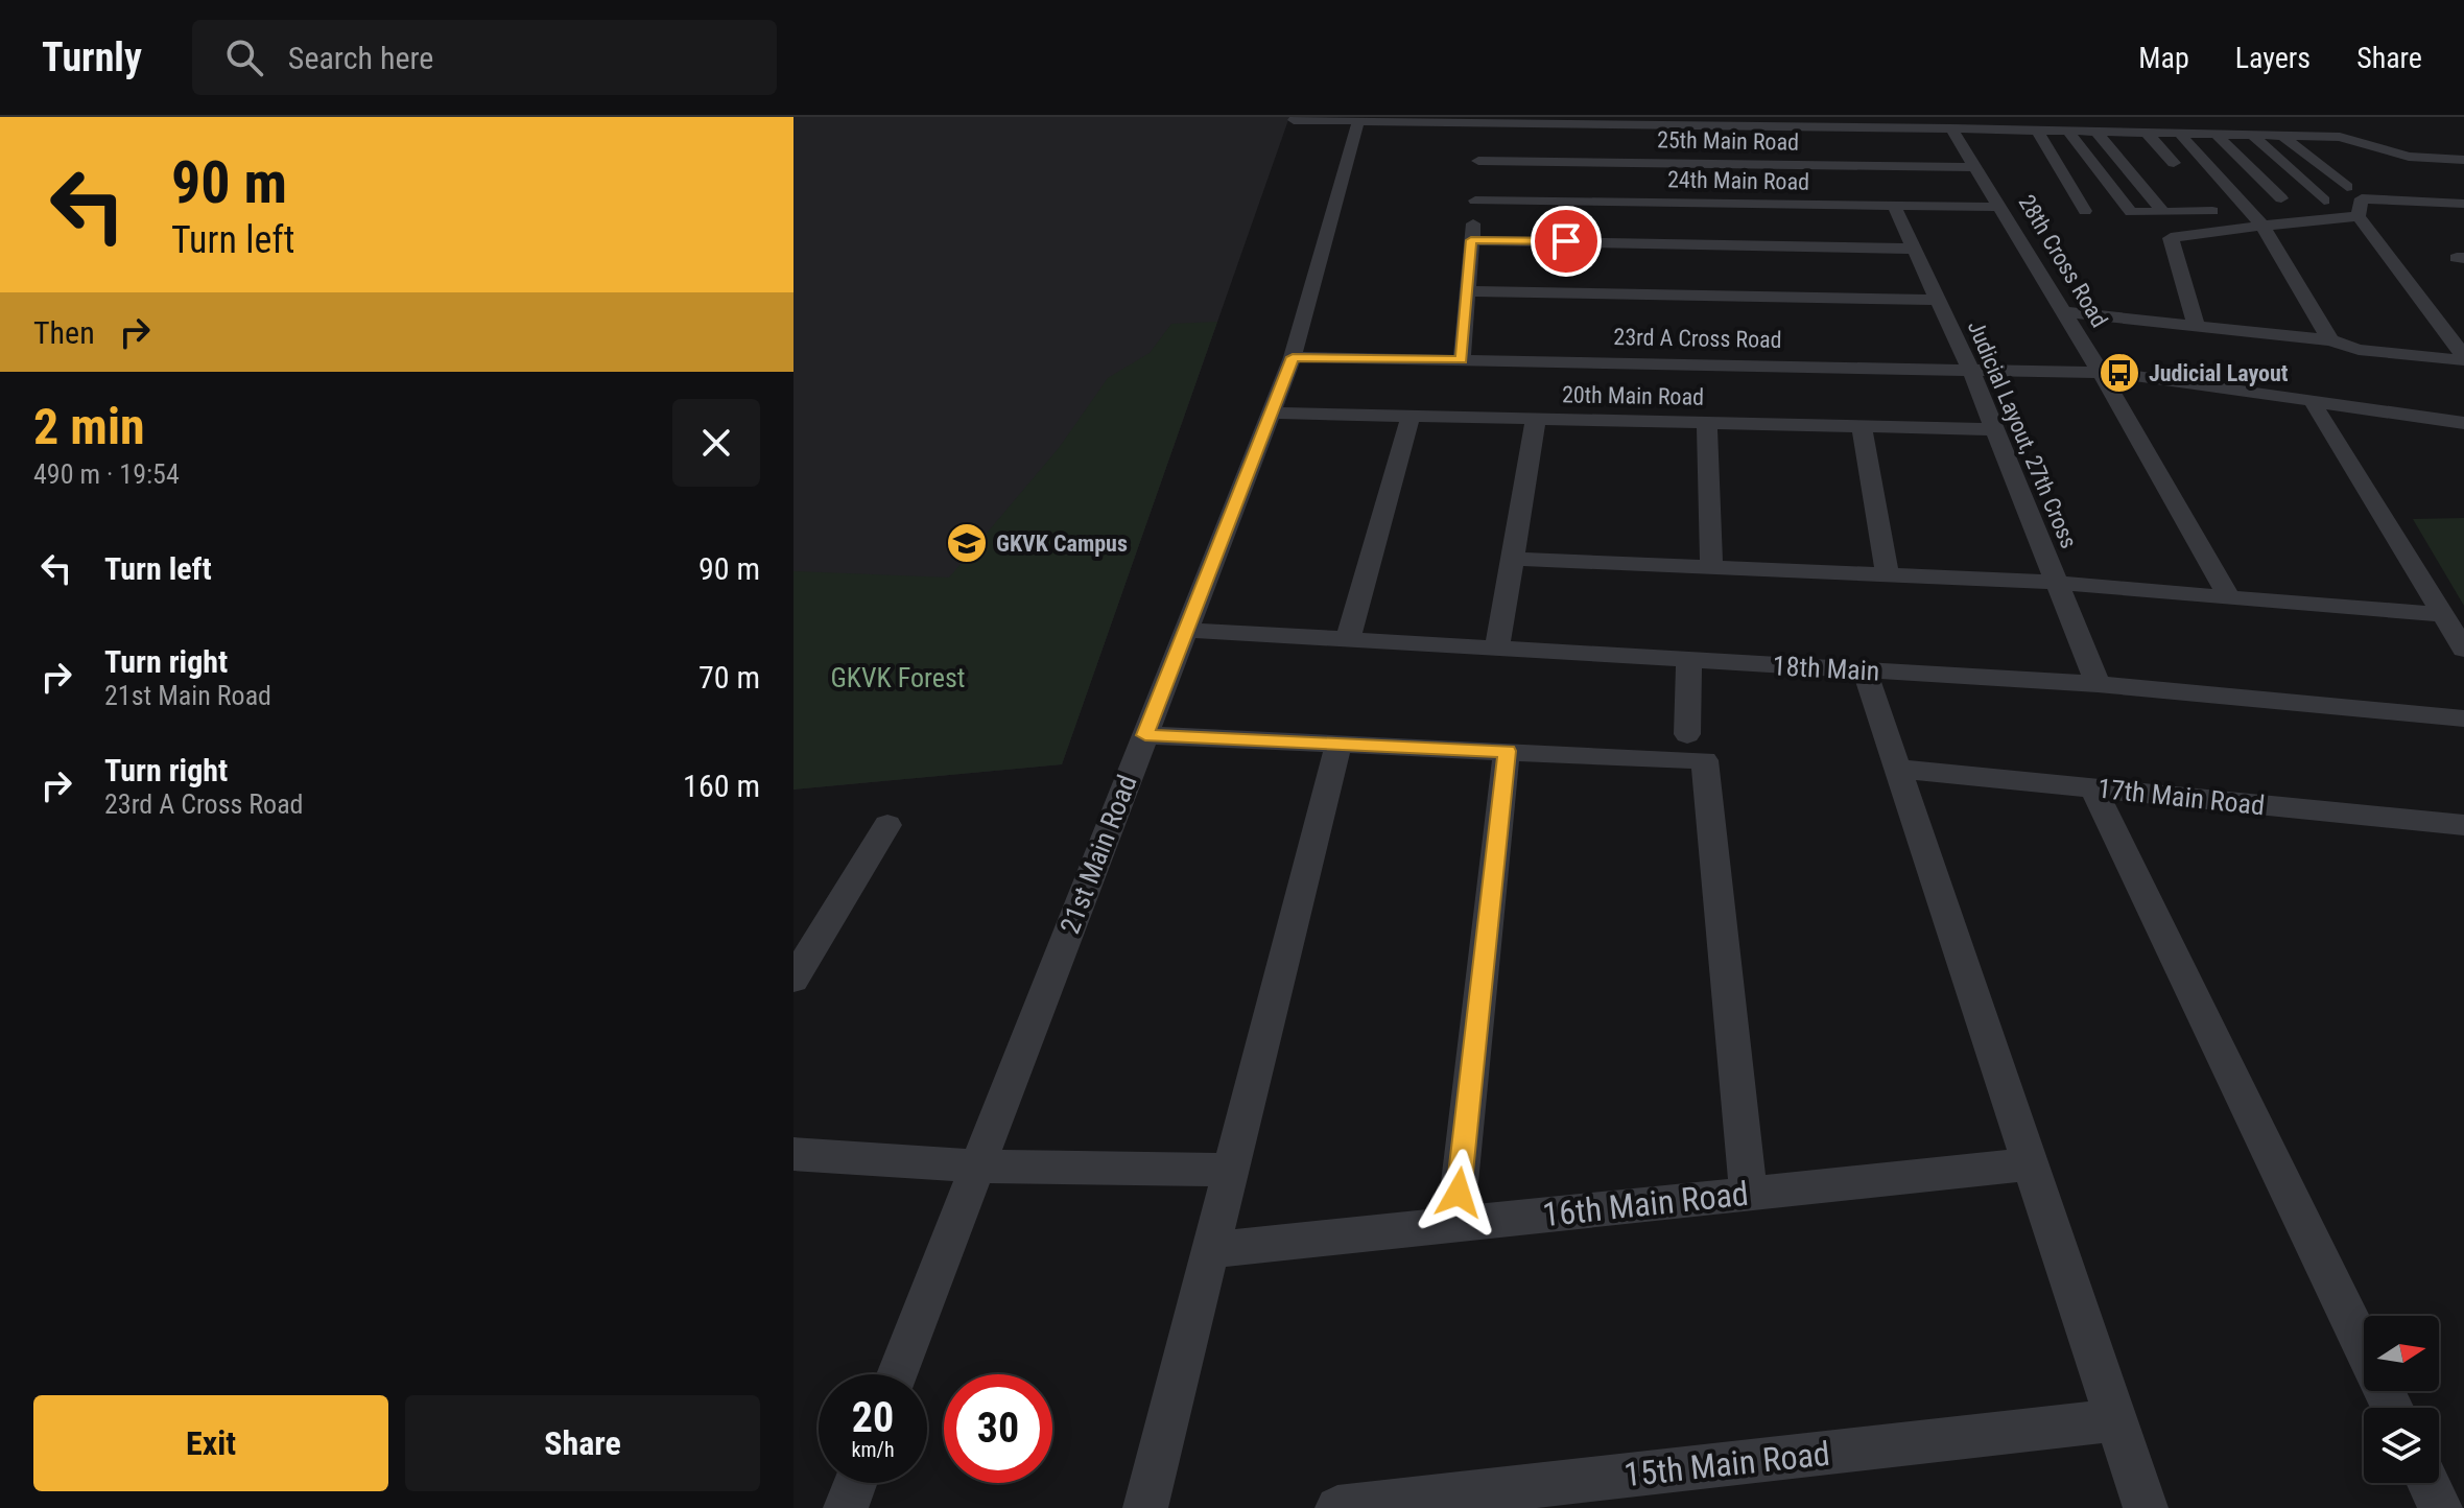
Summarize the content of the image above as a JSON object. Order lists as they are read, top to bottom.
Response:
{
  "streets": {
    "street": [
      "25th Main Road",
      "24th Main Road",
      "28th Cross Road",
      "23rd A Cross Road",
      "20th Main Road",
      "Judicial Layout, 27th Cross",
      "18th Main",
      "17th Main Road",
      "21st Main Road",
      "16th Main Road",
      "15th Main Road"
    ]
  },
  "crossings": [
    ["25th Main Road", "24th Main Road"],
    ["25th Main Road", "28th Cross Road"],
    ["24th Main Road", "28th Cross Road"],
    ["24th Main Road", "Judicial Layout, 27th Cross"],
    ["28th Cross Road", "23rd A Cross Road"],
    ["23rd A Cross Road", "Judicial Layout, 27th Cross"],
    ["23rd A Cross Road", "21st Main Road"],
    ["20th Main Road", "Judicial Layout, 27th Cross"],
    ["20th Main Road", "21st Main Road"],
    ["Judicial Layout, 27th Cross", "18th Main"],
    ["18th Main", "21st Main Road"]
  ],
  "parks": ["GKVK Forest"],
  "places": {
    "bus stop": ["Judicial Layout"],
    "school or university": ["GKVK Campus"]
  },
  "north": "right",
  "page": {
    "header": "Turnly",
    "search": "Search here",
    "nav": ["Map", "Layers", "Share"],
    "turn": ["90 m", "Turn left"],
    "then": "Then",
    "heading": ["2 min", "490 m · 19:54"],
    "list": [
      {
        "name": "Turn left",
        "value": "90 m"
      },
      {
        "name": "Turn right",
        "note": "21st Main Road",
        "value": "70 m"
      },
      {
        "name": "Turn right",
        "note": "23rd A Cross Road",
        "value": "160 m"
      }
    ],
    "speed": "20 km/h",
    "limit": "30",
    "buttons": ["Exit", "Share"]
  }
}
